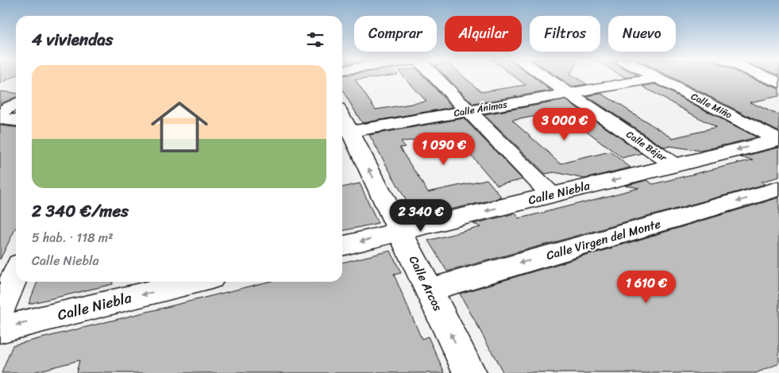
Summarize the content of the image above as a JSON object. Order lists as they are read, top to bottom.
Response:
{
  "streets": {
    "street": [
      "Calle Miño",
      "Calle Ánimas",
      "Calle Béjar",
      "Calle Niebla",
      "Calle Virgen del Monte",
      "Calle Arcos"
    ]
  },
  "crossings": [
    ["Calle Miño", "Calle Ánimas"],
    ["Calle Miño", "Calle Niebla"],
    ["Calle Ánimas", "Calle Béjar"],
    ["Calle Ánimas", "Calle Arcos"],
    ["Calle Béjar", "Calle Niebla"],
    ["Calle Niebla", "Calle Arcos"],
    ["Calle Virgen del Monte", "Calle Arcos"]
  ],
  "one_way": ["Calle Niebla", "Calle Virgen del Monte"],
  "page": {
    "chip": [
      "Comprar",
      "Alquilar",
      "Filtros",
      "Nuevo"
    ],
    "heading": "4 viviendas",
    "list": [
      {
        "name": "2 340 €/mes",
        "note": "5 hab. · 118 m² · Calle Niebla"
      }
    ],
    "price": [
      "3 000 €",
      "1 090 €",
      "2 340 €",
      "1 610 €"
    ]
  }
}
